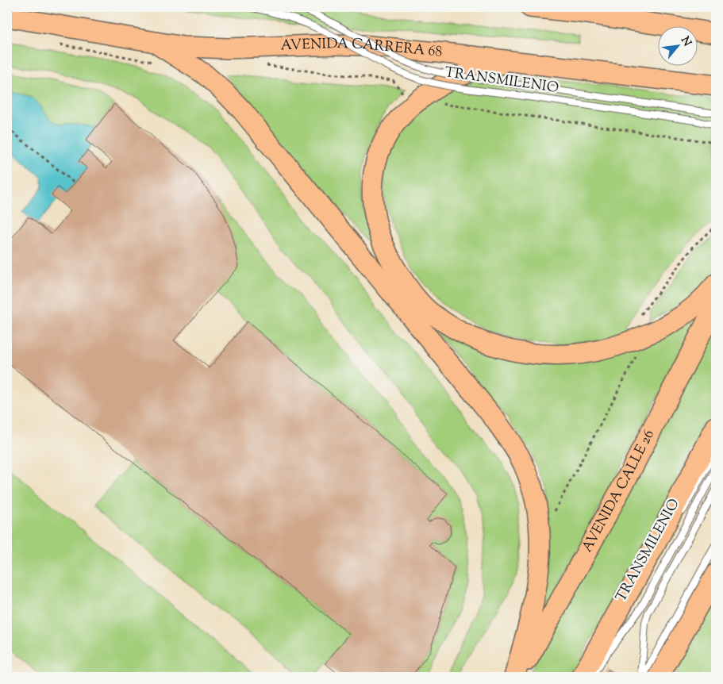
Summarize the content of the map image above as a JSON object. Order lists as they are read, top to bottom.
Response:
{
  "streets": {
    "main road": ["AVENIDA CARRERA 68", "AVENIDA CALLE 26"],
    "lane": ["TRANSMILENIO"]
  },
  "north": "top right"
}
